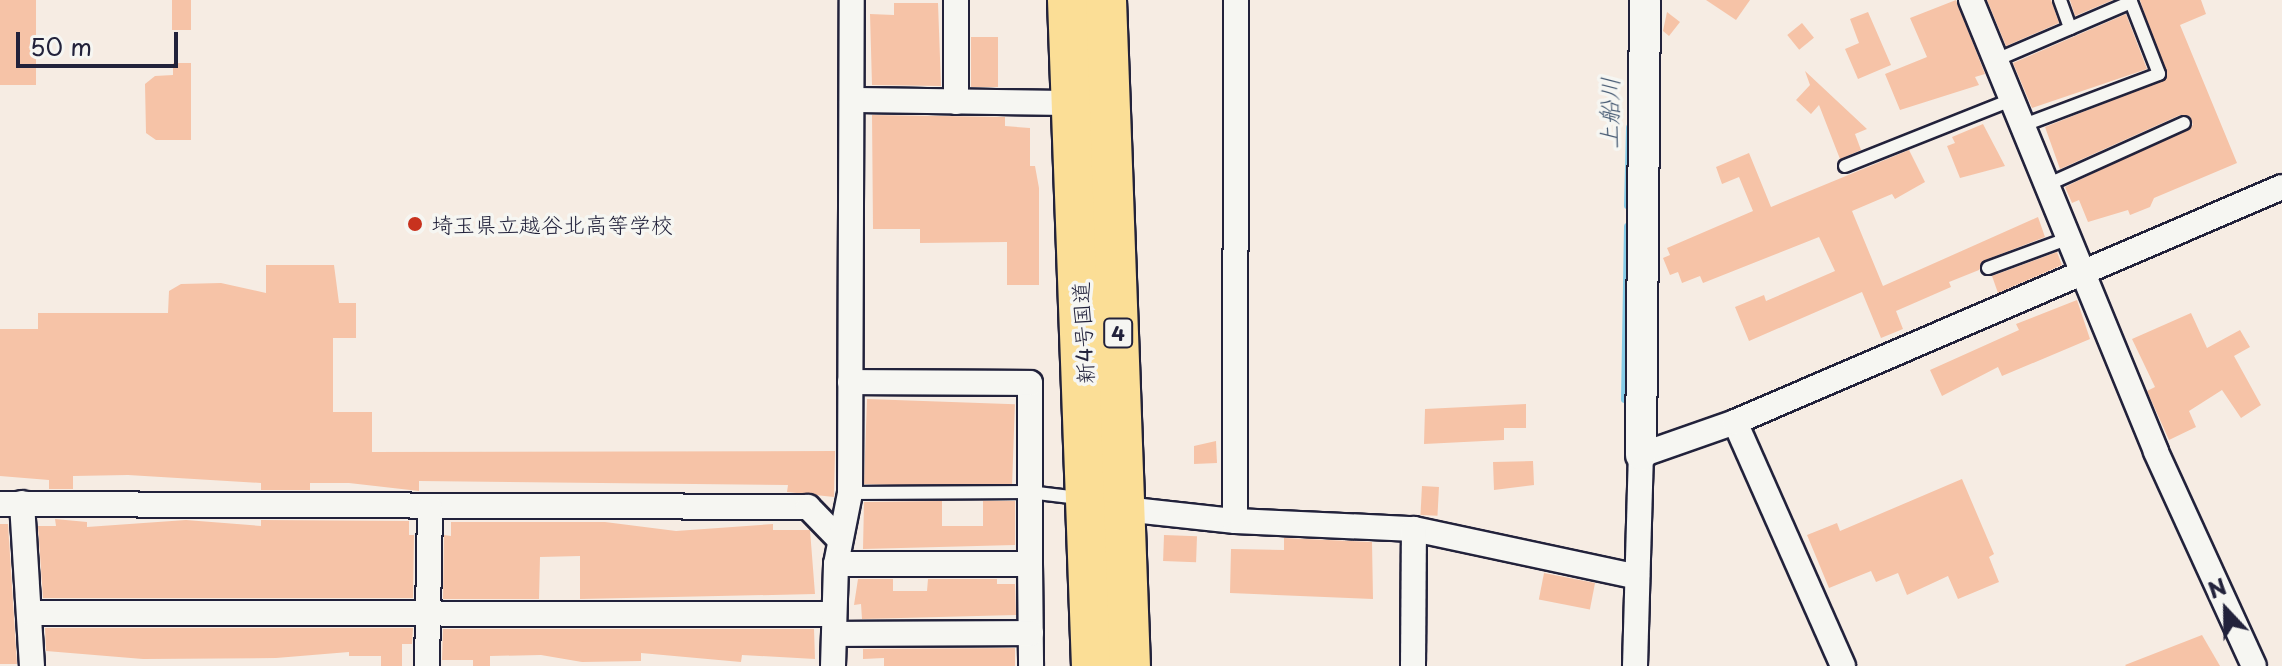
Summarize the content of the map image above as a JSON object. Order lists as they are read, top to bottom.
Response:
{
  "streets": {
    "highway": ["新4号国道", "4"]
  },
  "water": ["上船川"],
  "places": ["埼玉県立越谷北高等学校"],
  "scale_bar": "50 m",
  "north": "top"
}
